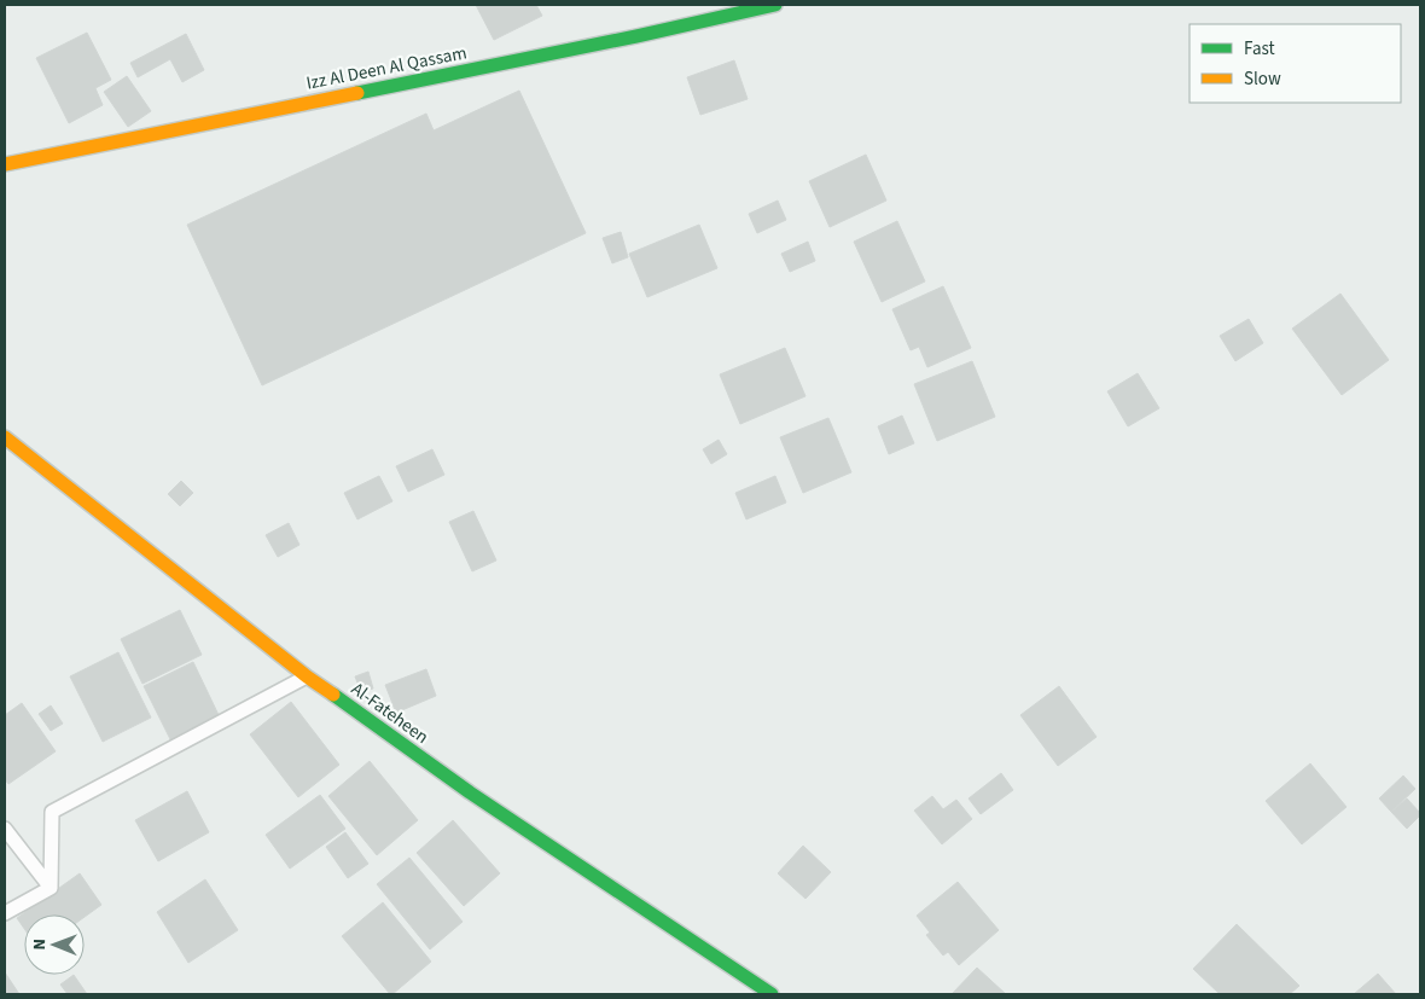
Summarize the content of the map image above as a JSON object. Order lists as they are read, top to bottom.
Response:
{
  "streets": {
    "street": ["Izz Al Deen Al Qassam", "Al-Fateheen"]
  },
  "legend": ["Fast", "Slow"],
  "north": "left"
}
